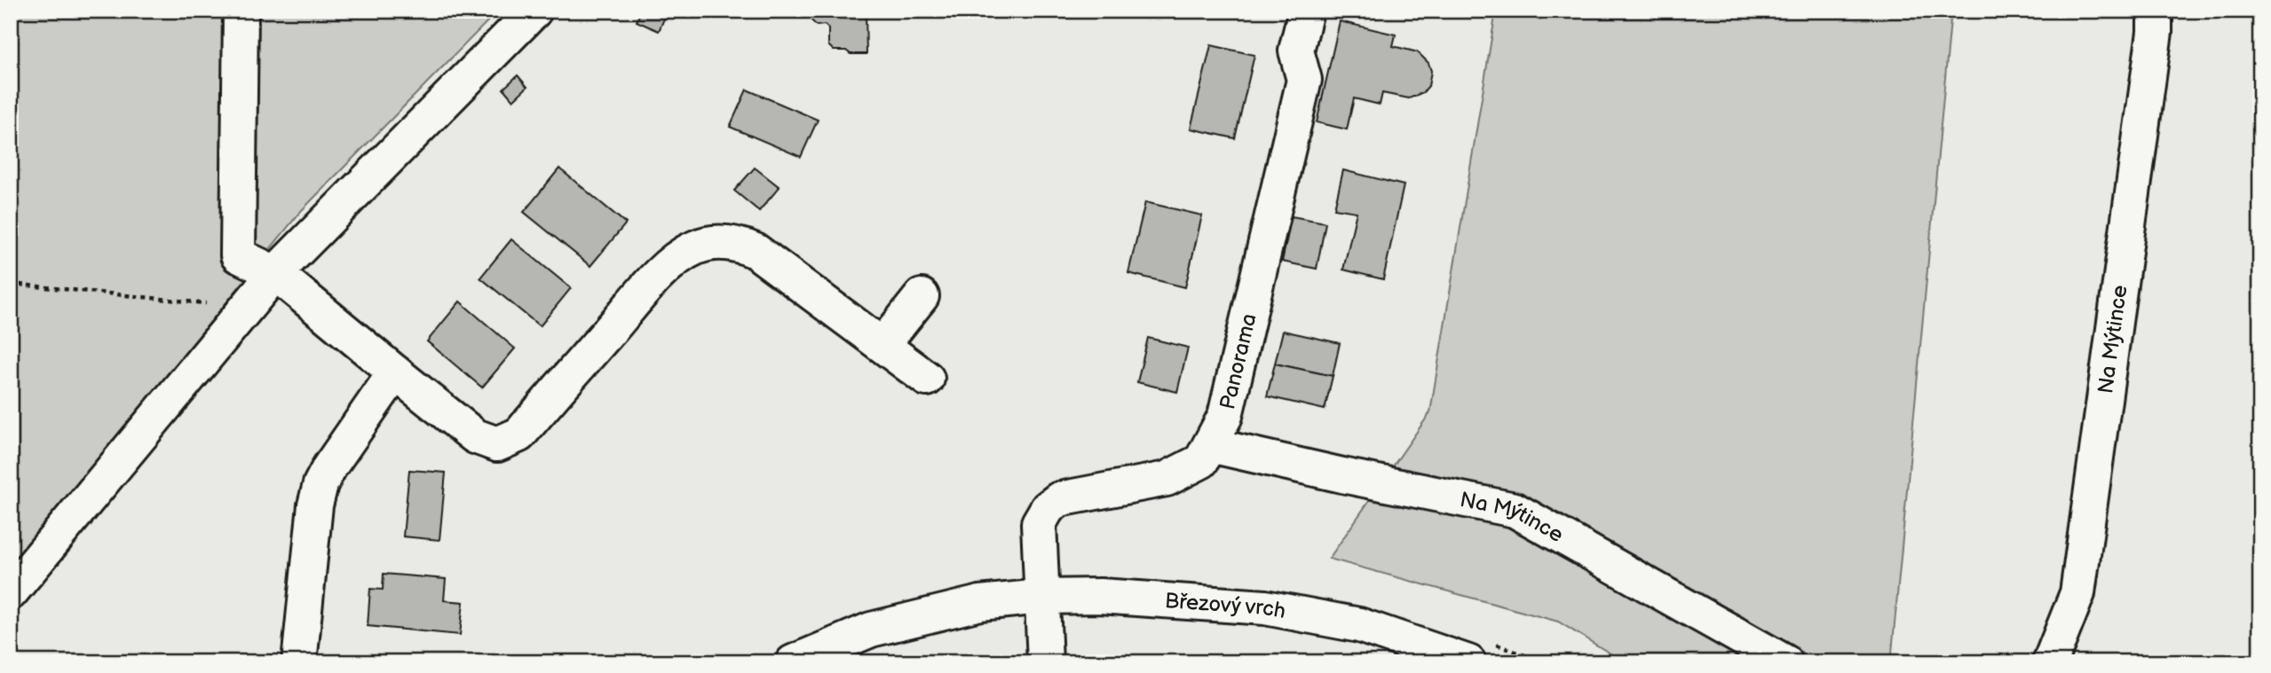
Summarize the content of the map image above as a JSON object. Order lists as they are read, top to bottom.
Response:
{
  "streets": {
    "street": ["Na Mýtince", "Panorama", "Březový vrch"]
  },
  "crossings": [
    ["Na Mýtince", "Panorama"],
    ["Panorama", "Březový vrch"]
  ]
}
